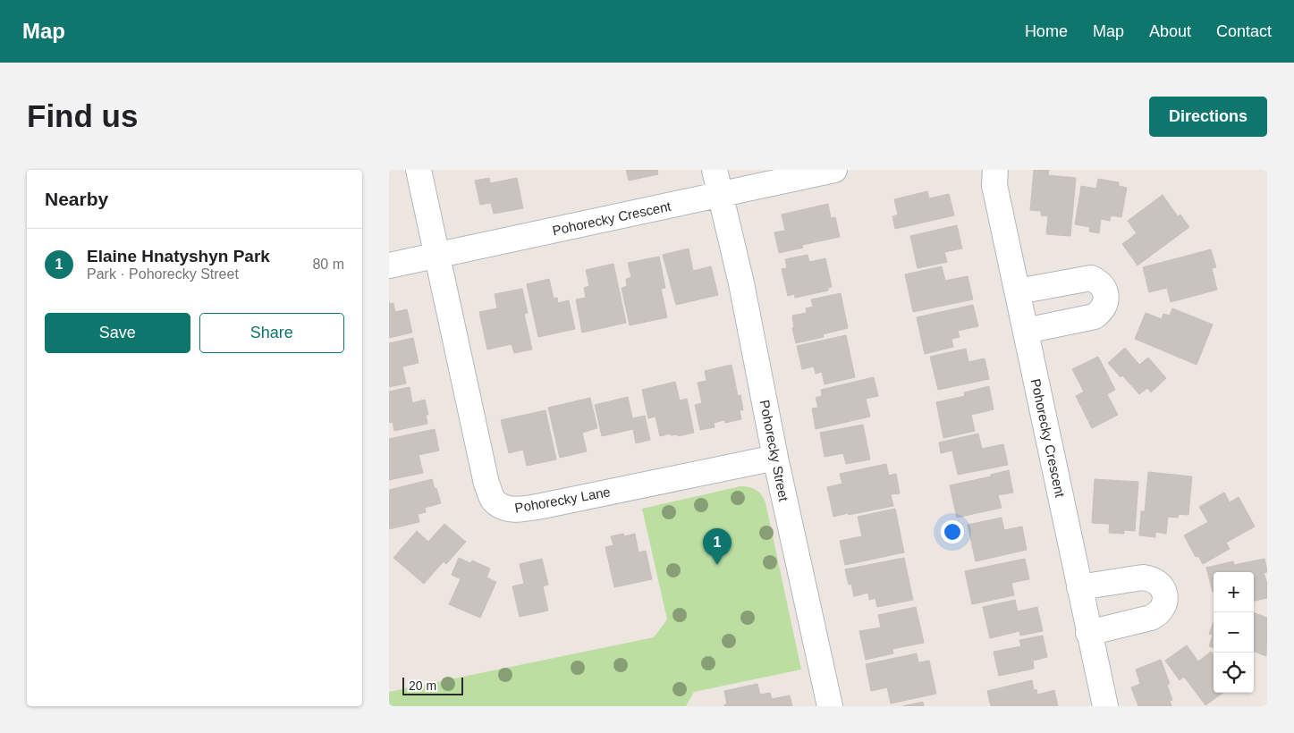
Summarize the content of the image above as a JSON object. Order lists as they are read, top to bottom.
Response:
{
  "streets": {
    "street": ["Pohorecky Crescent", "Pohorecky Street", "Pohorecky Lane"]
  },
  "crossings": [
    ["Pohorecky Crescent", "Pohorecky Street"],
    ["Pohorecky Crescent", "Pohorecky Lane"],
    ["Pohorecky Street", "Pohorecky Lane"]
  ],
  "scale_bar": "20 m",
  "page": {
    "header": "Map",
    "nav": [
      "Home",
      "Map",
      "About",
      "Contact"
    ],
    "buttons": [
      "Directions",
      ["Save", "Share"]
    ],
    "title": "Find us",
    "heading": "Nearby",
    "list": [
      {
        "mark": "1",
        "name": "Elaine Hnatyshyn Park",
        "note": "Park · Pohorecky Street",
        "value": "80 m"
      }
    ],
    "pins": "1",
    "map_buttons": ["+", "−"],
    "scale": "20 m"
  }
}
